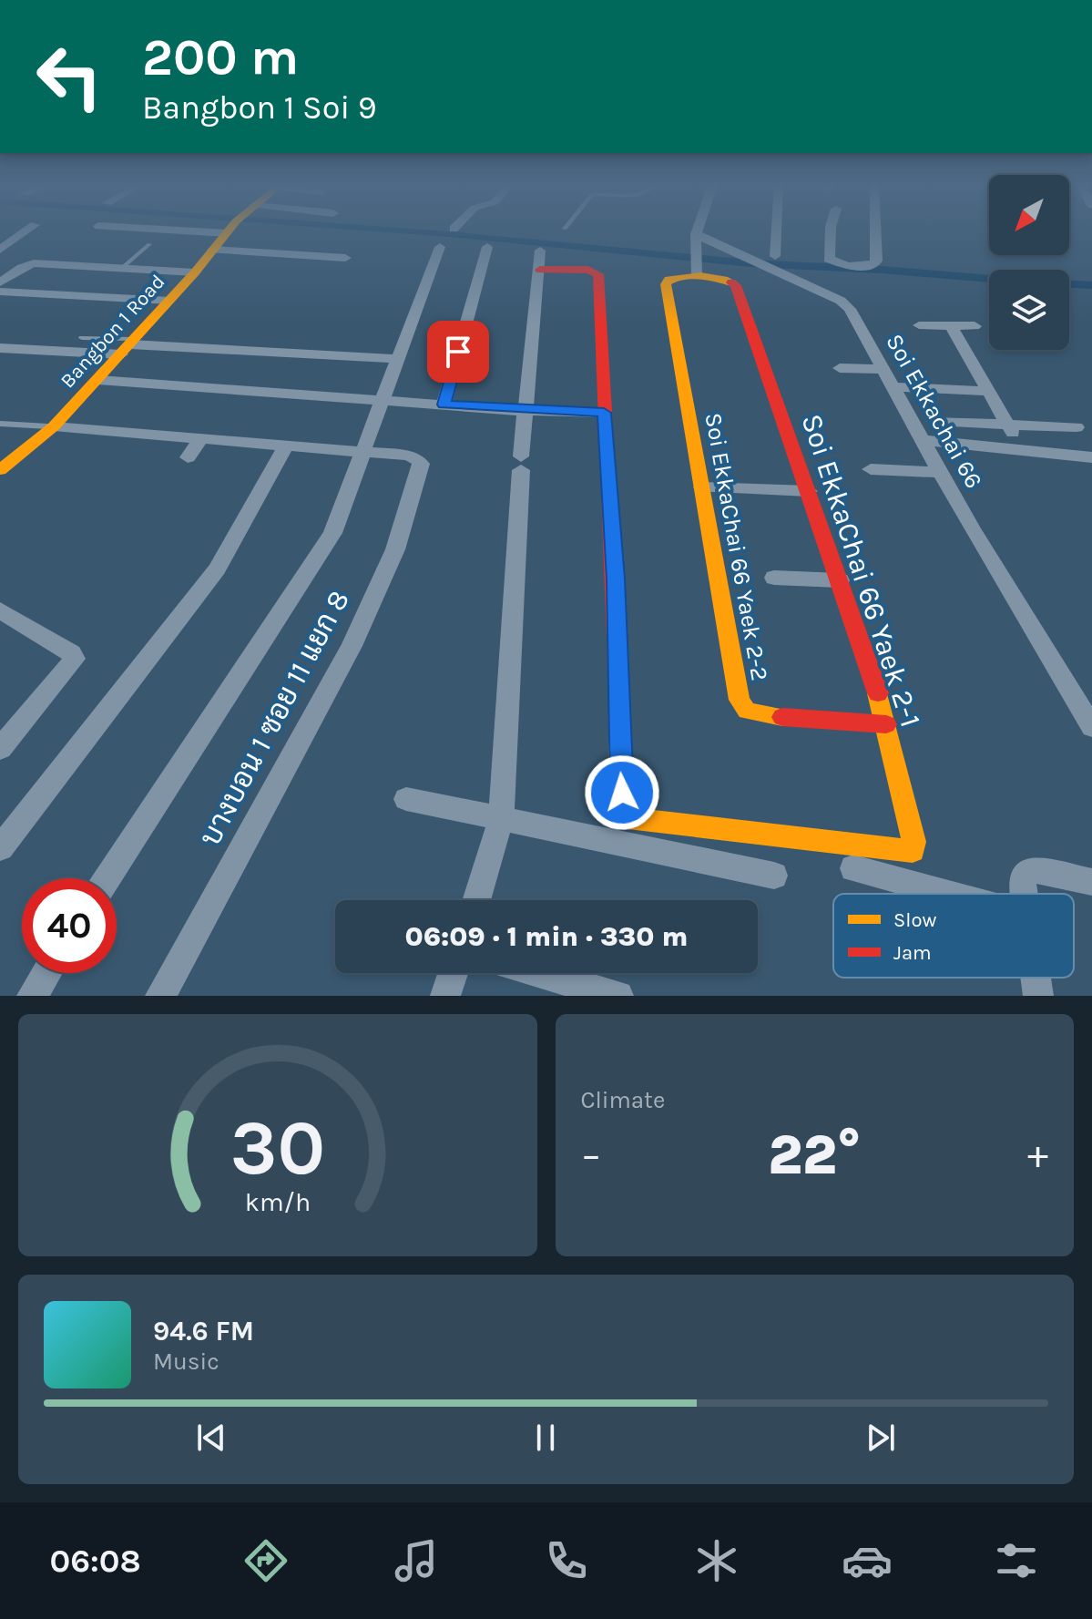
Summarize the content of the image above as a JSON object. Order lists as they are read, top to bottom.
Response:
{
  "streets": {
    "street": [
      "Bangbon 1 Road",
      "Soi Ekkachai 66",
      "Soi EkkaChai 66 Yaek 2-2",
      "Soi EkkaChai 66 Yaek 2-1",
      "บางบอน 1 ซอย 11 แยก 8"
    ]
  },
  "crossings": [
    ["Soi EkkaChai 66 Yaek 2-2", "Soi EkkaChai 66 Yaek 2-1"]
  ],
  "legend": ["Slow", "Jam"],
  "north": "bottom left",
  "page": {
    "turn": ["200 m", "Bangbon 1 Soi 9"],
    "limit": "40",
    "trip": "06:09 · 1 min · 330 m",
    "tile": "Climate",
    "heat": ["−", "22°", "+"],
    "song": ["94.6 FM", "Music"],
    "tabs": "06:08",
    "gauge": ["30", "km/h"]
  }
}
